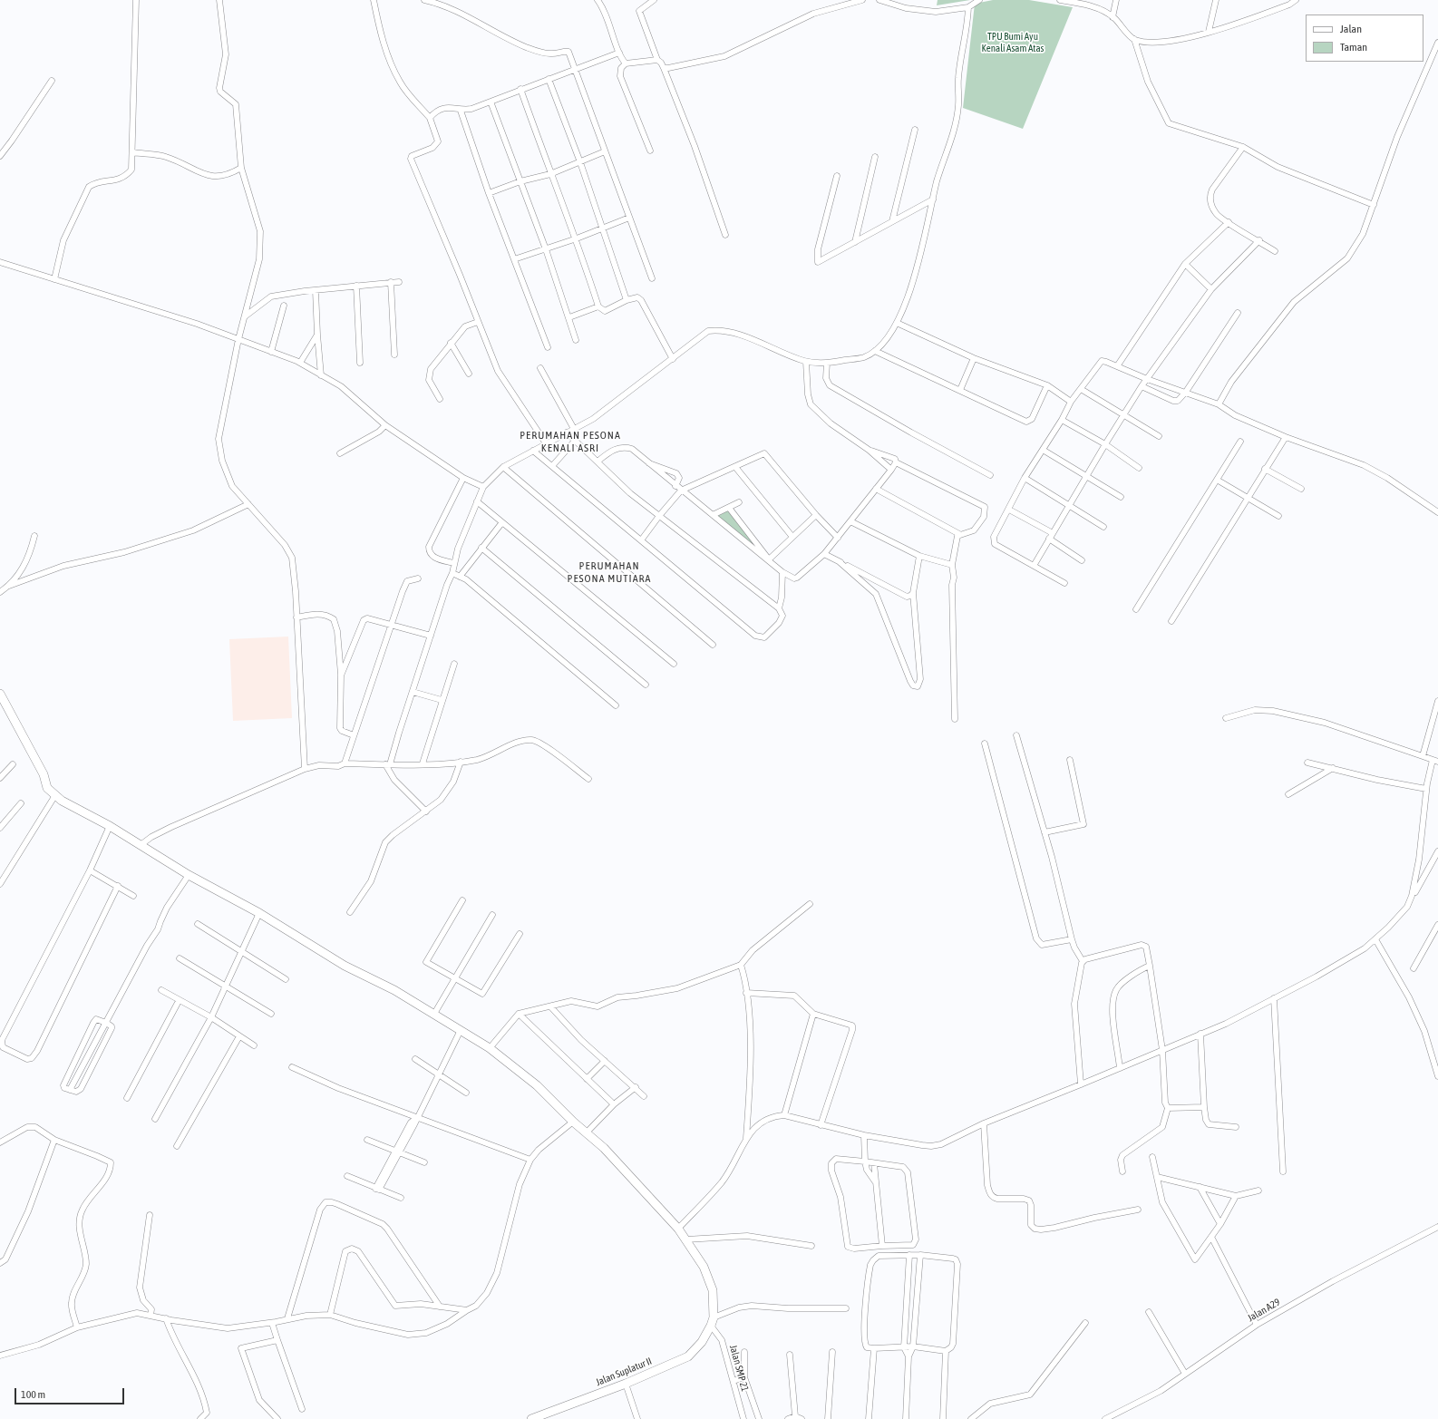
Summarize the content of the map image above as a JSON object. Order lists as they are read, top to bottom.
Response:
{
  "streets": {
    "street": ["Jalan A29", "Jalan SMP 21", "Jalan Suplatur II"]
  },
  "crossings": [
    ["Jalan SMP 21", "Jalan Suplatur II"]
  ],
  "districts": ["PERUMAHAN PESONA KENALI ASRI", "PERUMAHAN PESONA MUTIARA"],
  "parks": ["TPU Bumi Ayu Kenali Asam Atas"],
  "legend": ["Jalan", "Taman"],
  "scale_bar": "100 m"
}
